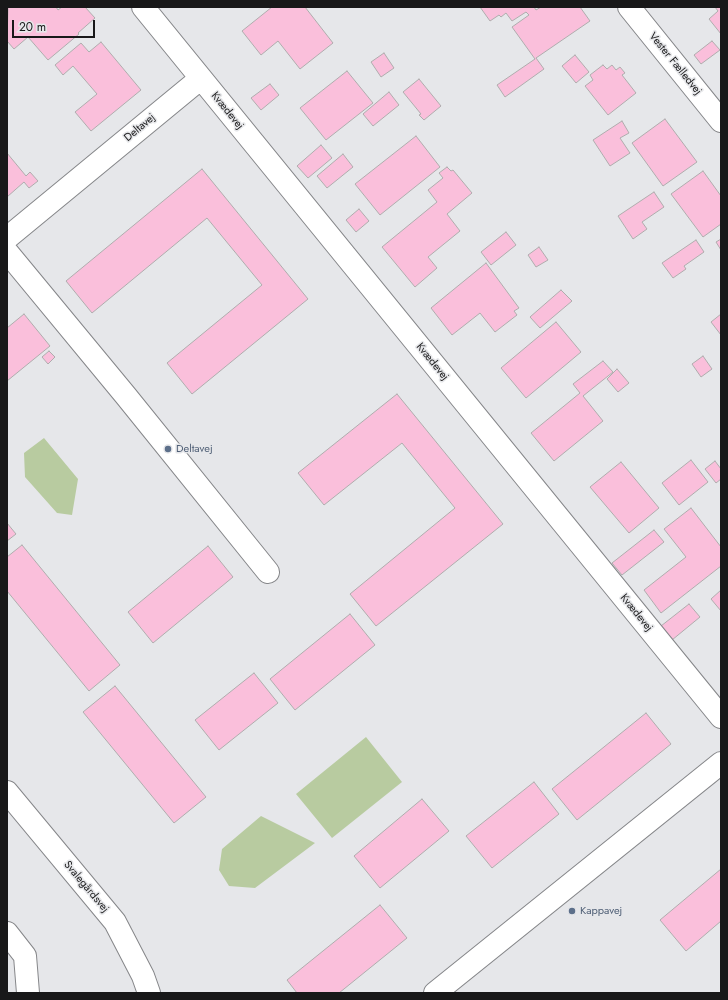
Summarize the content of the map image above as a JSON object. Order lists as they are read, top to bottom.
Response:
{
  "streets": {
    "street": [
      "Vester Fælledvej",
      "Kvædevej",
      "Deltavej",
      "Svalegårdsvej"
    ]
  },
  "crossings": [
    ["Kvædevej", "Deltavej"]
  ],
  "places": ["Deltavej", "Kappavej"],
  "scale_bar": "20 m"
}
